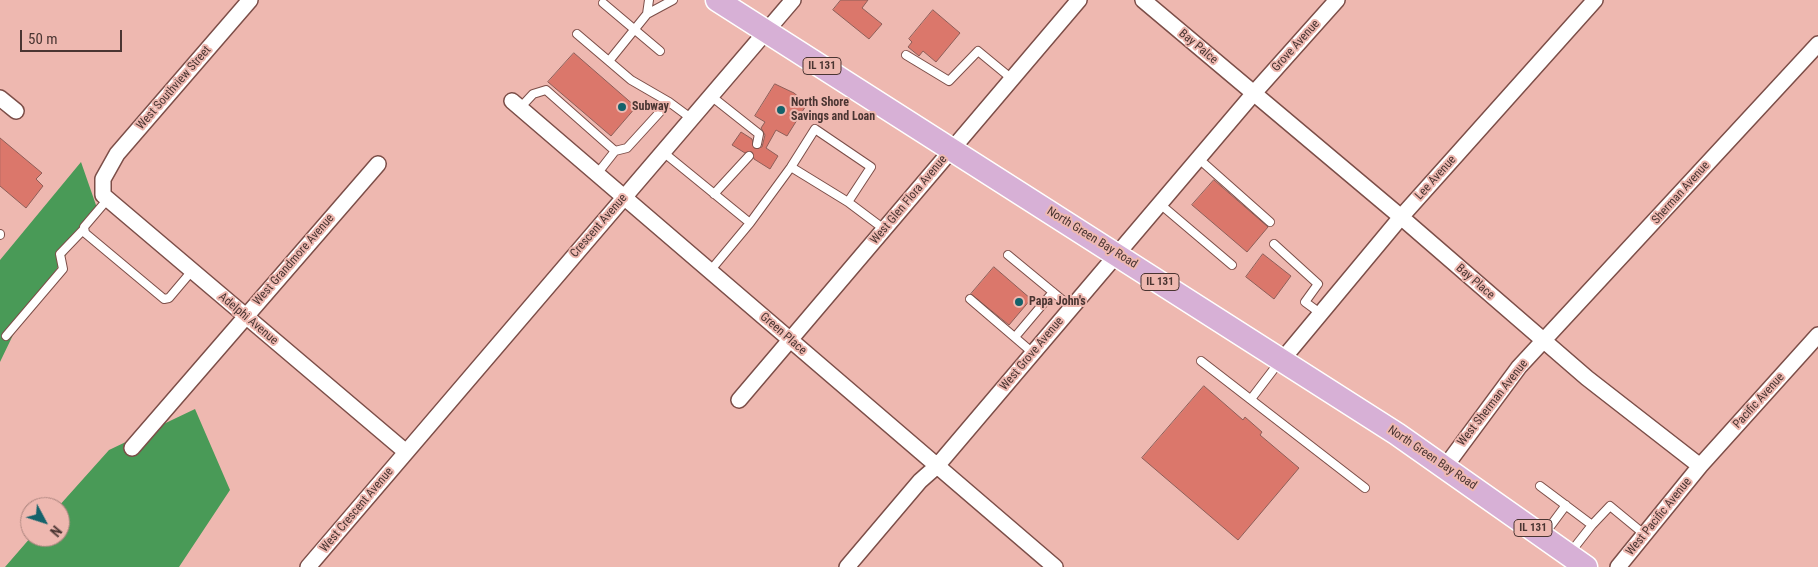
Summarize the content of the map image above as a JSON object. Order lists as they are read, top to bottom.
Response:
{
  "streets": {
    "main road": ["IL 131", "North Green Bay Road"],
    "street": [
      "Grove Avenue",
      "Bay Palce",
      "West Southview Street",
      "Lee Avenue",
      "Sherman Avenue",
      "West Glen Flora Avenue",
      "Crescent Avenue",
      "West Grandmore Avenue",
      "Bay Place",
      "Adelphi Avenue",
      "Green Place",
      "West Grove Avenue",
      "Pacific Avenue",
      "West Sherman Avenue",
      "West Crescent Avenue",
      "West Pacific Avenue"
    ]
  },
  "crossings": [
    ["Grove Avenue", "Bay Palce"],
    ["Grove Avenue", "Bay Place"],
    ["Grove Avenue", "West Grove Avenue"],
    ["Bay Palce", "Bay Place"],
    ["Bay Palce", "West Grove Avenue"],
    ["West Southview Street", "Adelphi Avenue"],
    ["Lee Avenue", "North Green Bay Road"],
    ["Lee Avenue", "Bay Place"],
    ["Sherman Avenue", "Bay Place"],
    ["Sherman Avenue", "West Sherman Avenue"],
    ["West Glen Flora Avenue", "North Green Bay Road"],
    ["West Glen Flora Avenue", "Green Place"],
    ["Crescent Avenue", "North Green Bay Road"],
    ["Crescent Avenue", "Adelphi Avenue"],
    ["Crescent Avenue", "Green Place"],
    ["Crescent Avenue", "West Crescent Avenue"],
    ["North Green Bay Road", "West Grove Avenue"],
    ["North Green Bay Road", "West Sherman Avenue"],
    ["West Grandmore Avenue", "Adelphi Avenue"],
    ["Bay Place", "West Grove Avenue"],
    ["Bay Place", "Pacific Avenue"],
    ["Bay Place", "West Sherman Avenue"],
    ["Bay Place", "West Pacific Avenue"],
    ["Adelphi Avenue", "West Crescent Avenue"],
    ["Green Place", "West Grove Avenue"],
    ["Pacific Avenue", "West Pacific Avenue"]
  ],
  "places": ["Subway", "North Shore Savings and Loan", "Papa John's"],
  "scale_bar": "50 m",
  "north": "bottom right"
}
